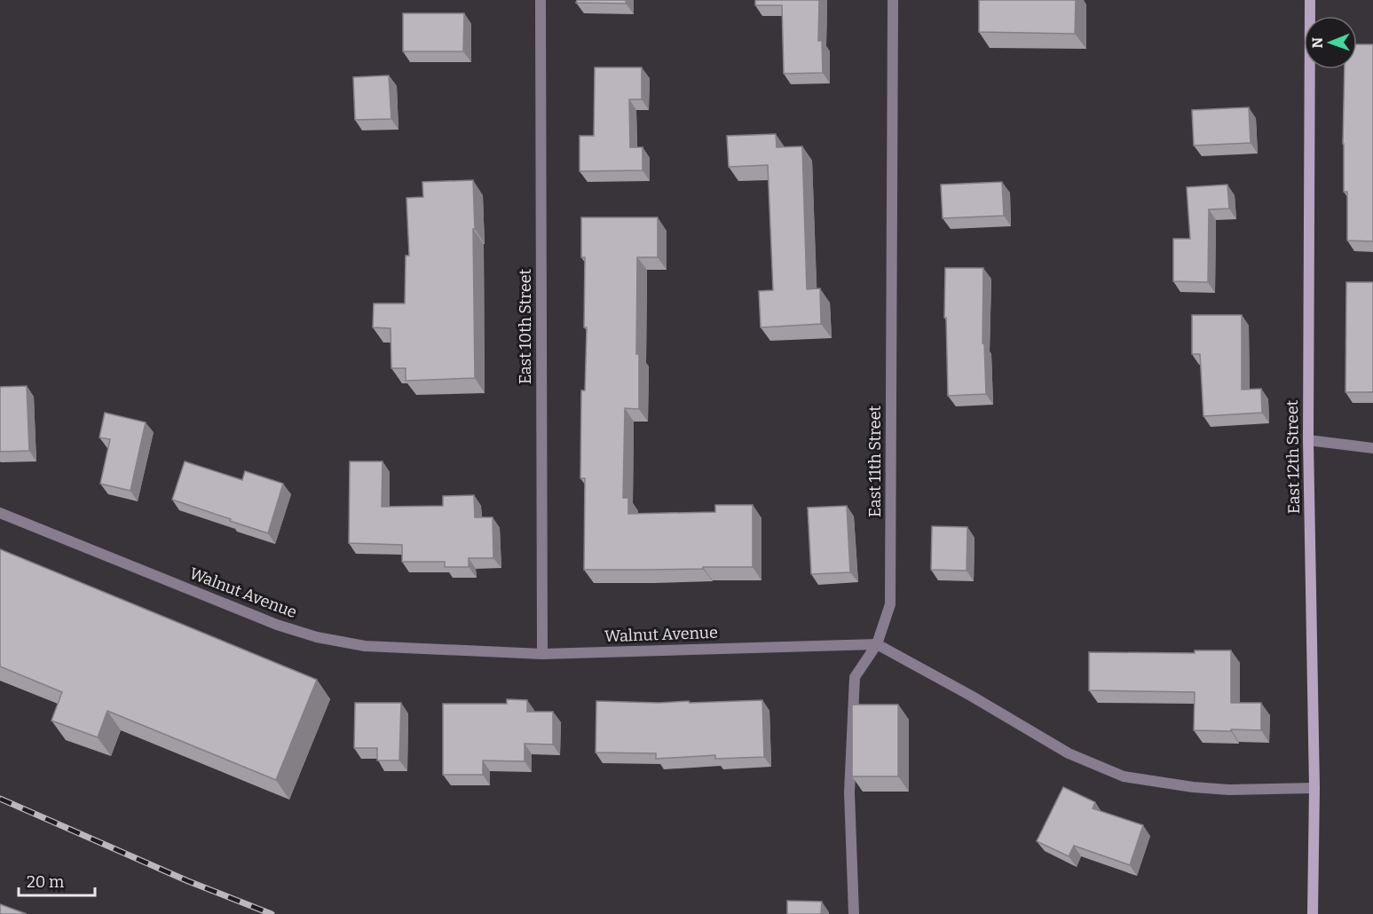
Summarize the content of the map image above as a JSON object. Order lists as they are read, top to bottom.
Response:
{
  "streets": {
    "main road": ["East 12th Street"],
    "street": ["East 10th Street", "East 11th Street", "Walnut Avenue"]
  },
  "crossings": [
    ["East 10th Street", "Walnut Avenue"],
    ["East 11th Street", "Walnut Avenue"]
  ],
  "scale_bar": "20 m",
  "north": "left"
}
